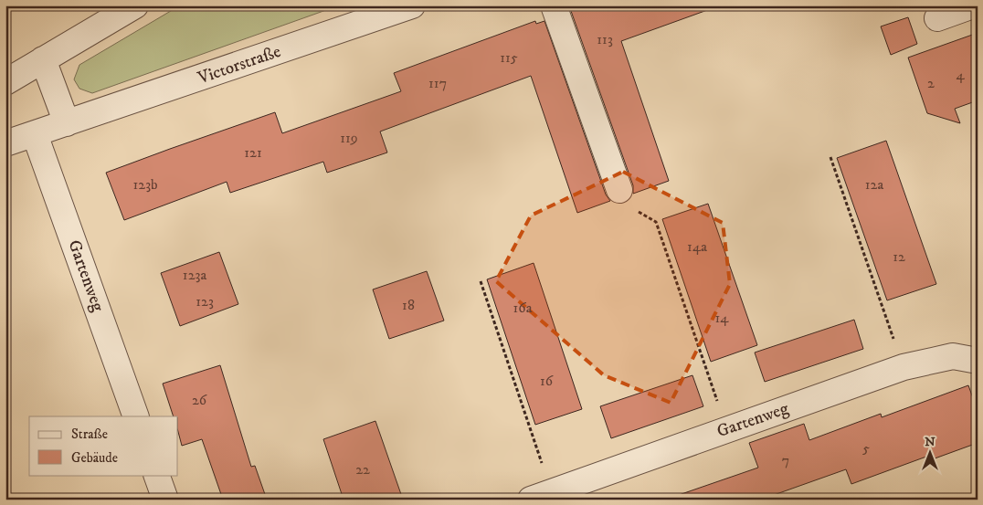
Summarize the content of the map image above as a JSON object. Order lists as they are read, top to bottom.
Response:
{
  "streets": {
    "street": ["Victorstraße", "Gartenweg"]
  },
  "crossings": [
    ["Victorstraße", "Gartenweg"]
  ],
  "house_numbers": [
    "113",
    "115",
    "4",
    "117",
    "2",
    "119",
    "121",
    "123b",
    "12a",
    "14a",
    "12",
    "123a",
    "123",
    "18",
    "16a",
    "14",
    "16",
    "26",
    "5",
    "7",
    "22"
  ],
  "legend": ["Straße", "Gebäude"],
  "north": "top"
}
